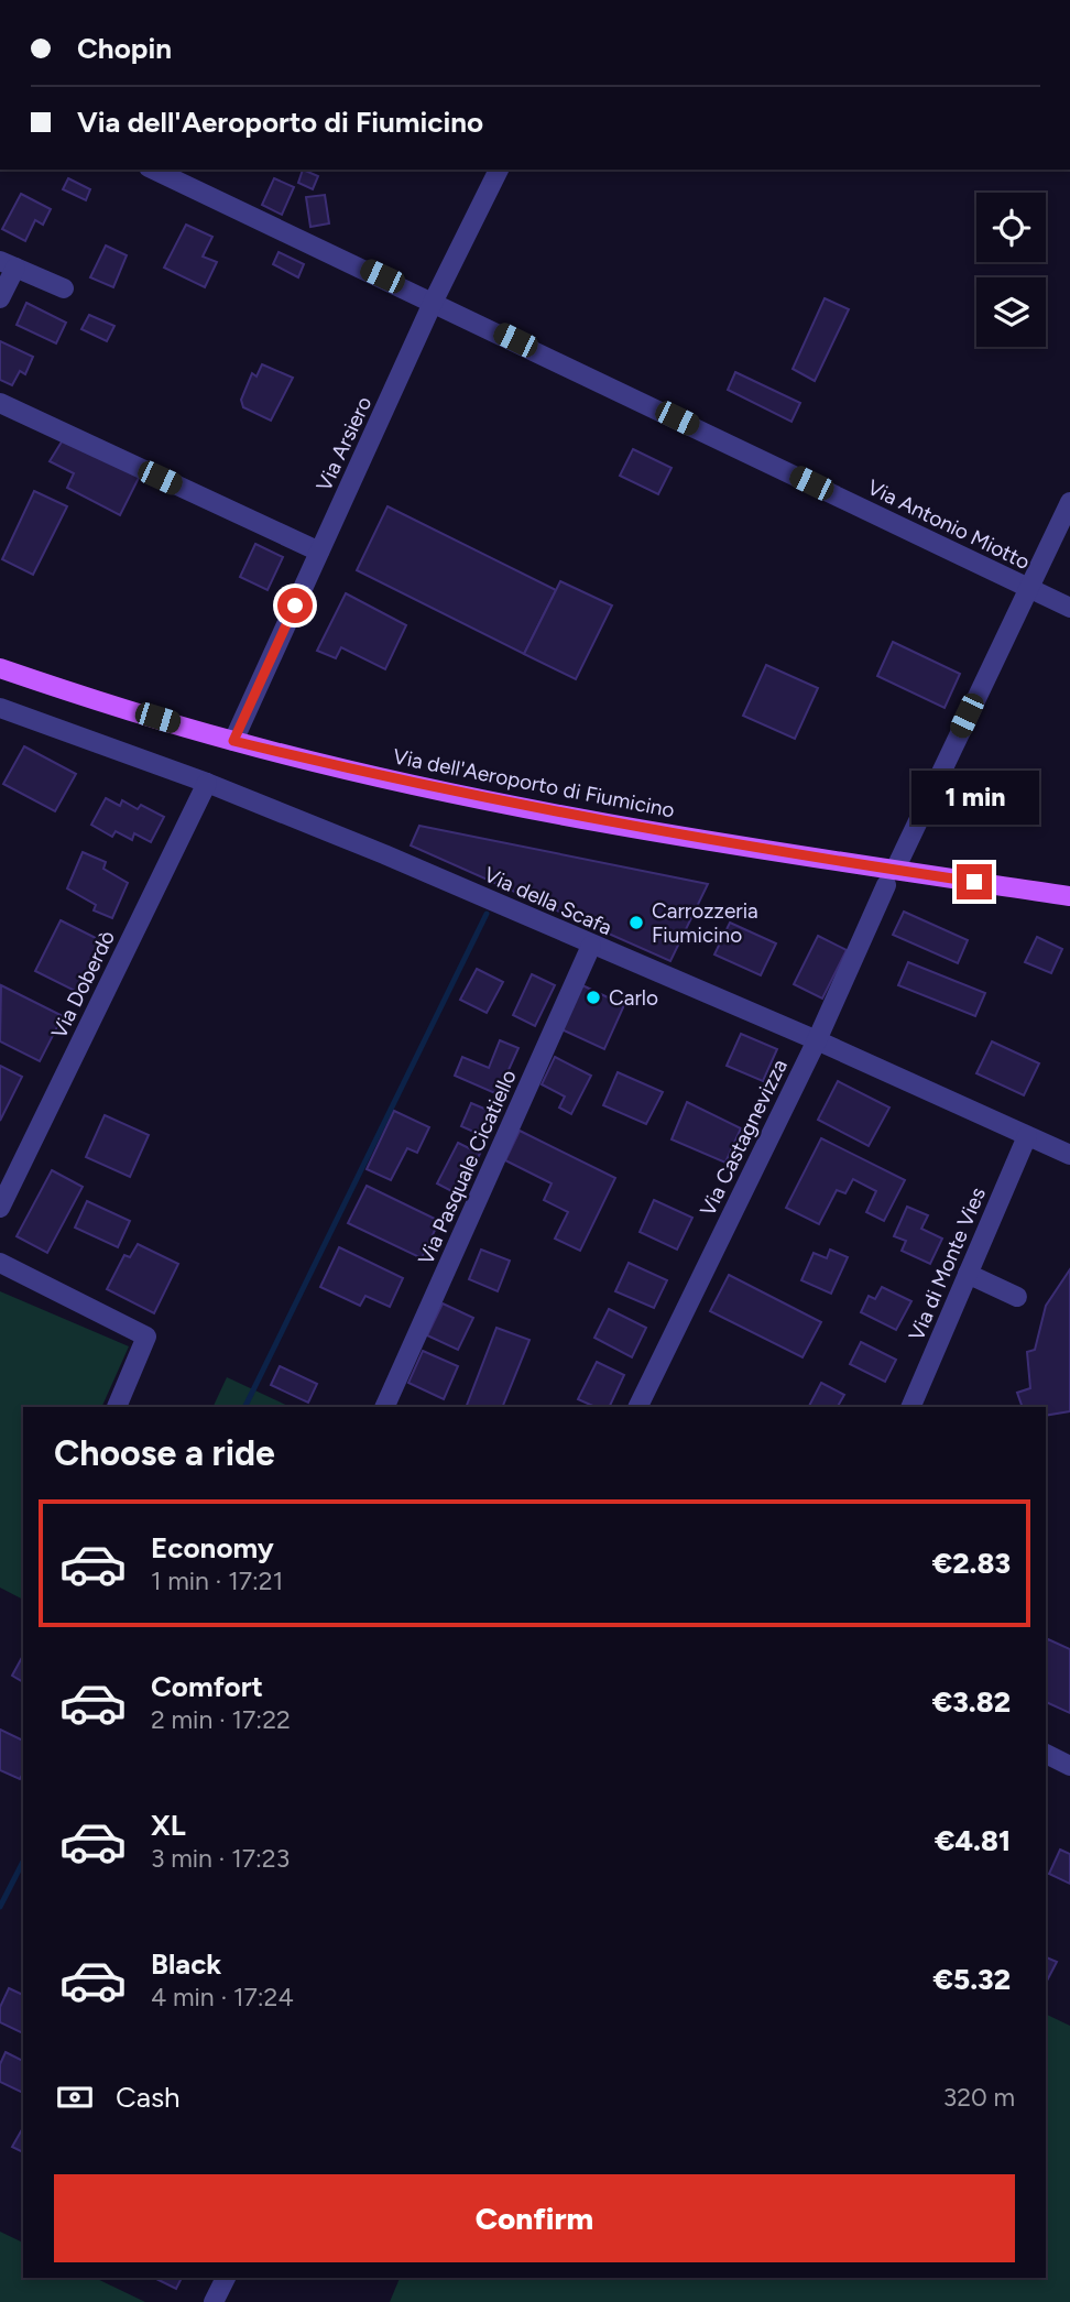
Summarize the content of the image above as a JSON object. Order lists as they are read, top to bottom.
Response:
{
  "streets": {
    "main road": ["Via dell'Aeroporto di Fiumicino"],
    "street": [
      "Via Arsiero",
      "Via Antonio Miotto",
      "Via della Scafa",
      "Via Doberdò",
      "Via Castagnevizza",
      "Via Pasquale Cicatiello",
      "Via di Monte Vies"
    ]
  },
  "crossings": [
    ["Via Arsiero", "Via Antonio Miotto"],
    ["Via Arsiero", "Via dell'Aeroporto di Fiumicino"],
    ["Via Antonio Miotto", "Via Castagnevizza"],
    ["Via dell'Aeroporto di Fiumicino", "Via Castagnevizza"],
    ["Via della Scafa", "Via Doberdò"],
    ["Via della Scafa", "Via Castagnevizza"],
    ["Via della Scafa", "Via Pasquale Cicatiello"],
    ["Via della Scafa", "Via di Monte Vies"]
  ],
  "places": ["Carrozzeria Fiumicino", "Carlo"],
  "page": {
    "banner": ["Chopin", "Via dell'Aeroporto di Fiumicino"],
    "bubble": "1 min",
    "heading": "Choose a ride",
    "list": [
      {
        "name": "Economy",
        "note": "1 min · 17:21",
        "value": "€2.83"
      },
      {
        "name": "Comfort",
        "note": "2 min · 17:22",
        "value": "€3.82"
      },
      {
        "name": "XL",
        "note": "3 min · 17:23",
        "value": "€4.81"
      },
      {
        "name": "Black",
        "note": "4 min · 17:24",
        "value": "€5.32"
      }
    ],
    "pay": ["Cash", "320 m"],
    "buttons": "Confirm"
  }
}
